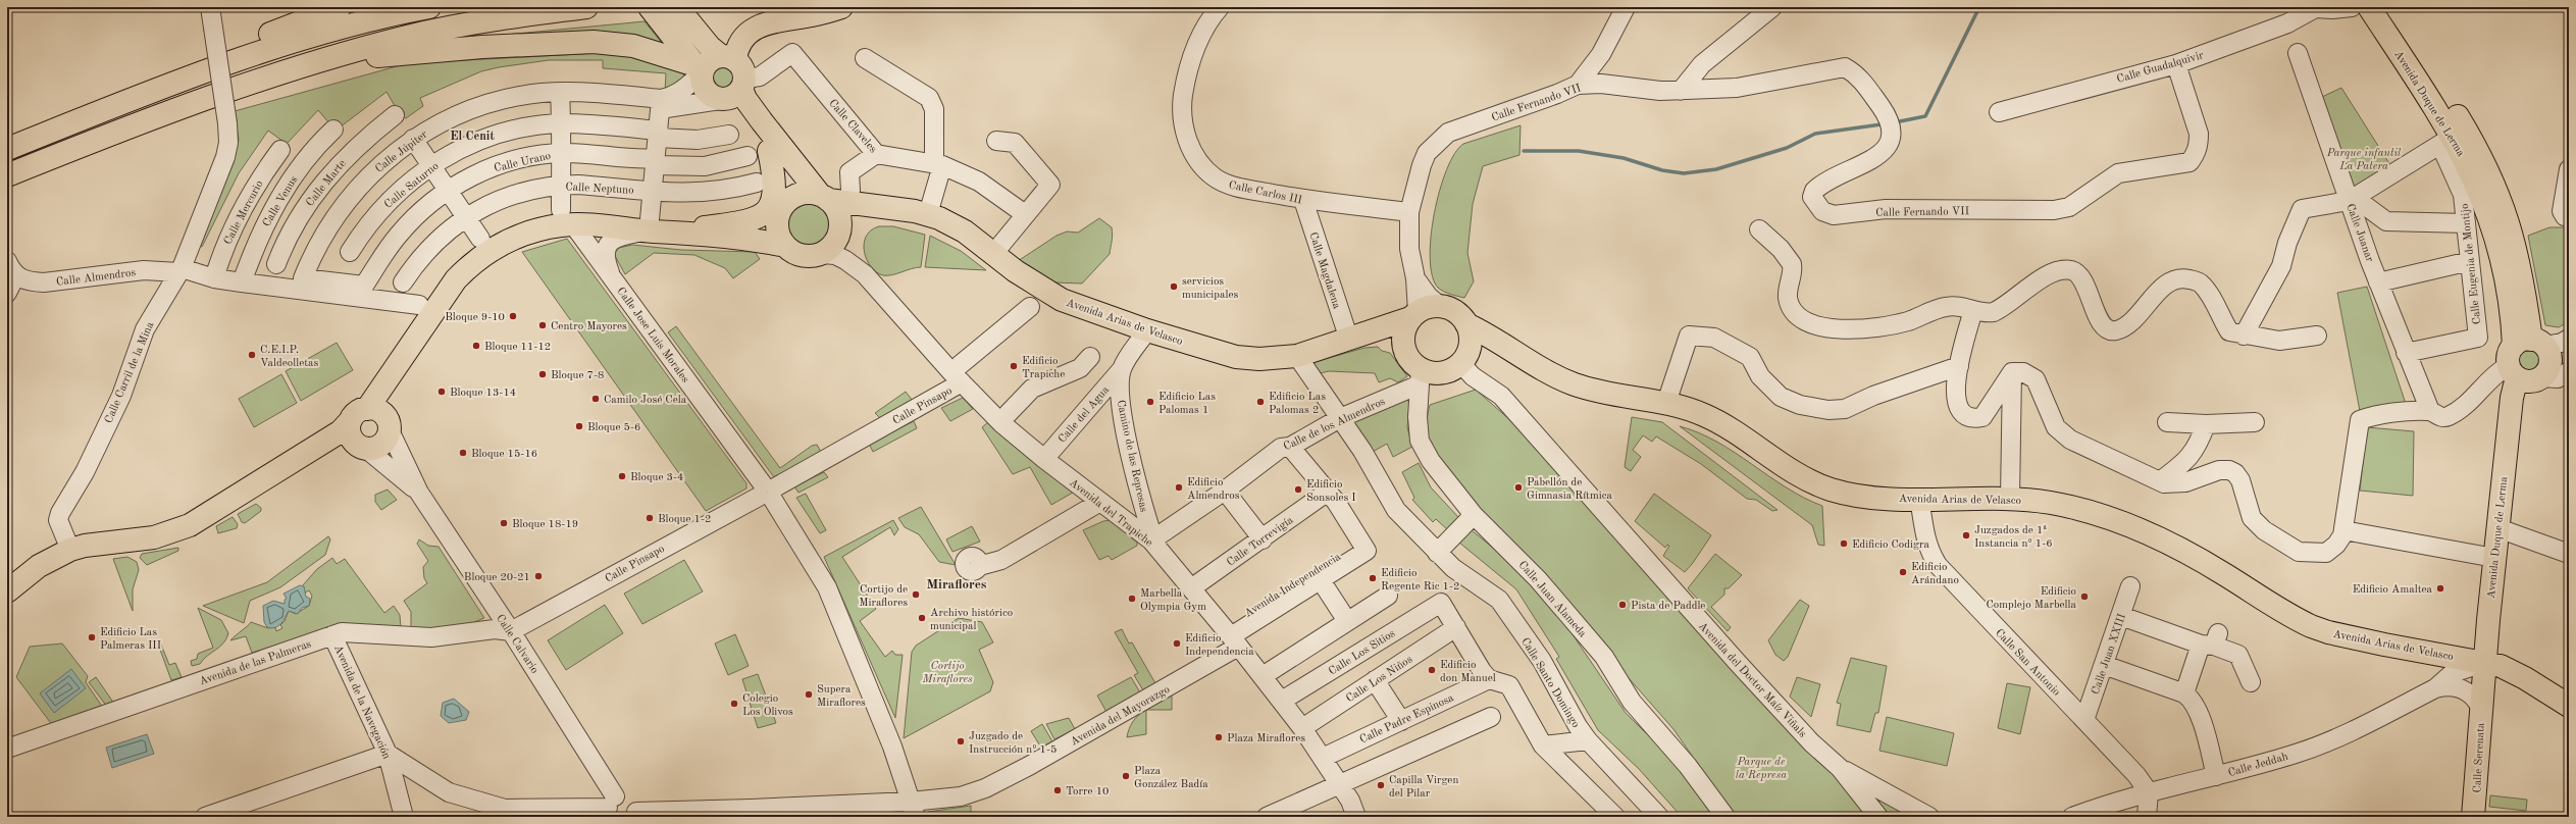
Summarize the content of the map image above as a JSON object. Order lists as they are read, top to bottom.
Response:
{
  "streets": {
    "main road": ["Avenida Duque de Lerma", "Avenida Arias de Velasco", "Calle Serenata"],
    "street": [
      "Calle Guadalquivir",
      "Calle Fernando VII",
      "Calle Claveles",
      "Calle Júpiter",
      "Calle Urano",
      "Calle Marte",
      "Calle Saturno",
      "Calle Neptuno",
      "Calle Carlos III",
      "Calle Venus",
      "Calle Mercurio",
      "Calle Juanar",
      "Calle Eugenia de Montijo",
      "Calle Magdalena",
      "Calle Almendros",
      "Calle Jose Luis Morales",
      "Calle Carril de la Mina",
      "Calle Pinsapo",
      "Calle del Agua",
      "Calle de los Almendros",
      "Camino de las Represas",
      "Avenida del Trapiche",
      "Calle Torrevigía",
      "Avenida Independencia",
      "Calle Juan Alameda",
      "Calle Calvario",
      "Calle Los Sitios",
      "Calle Juan XXIII",
      "Avenida de las Palmeras",
      "Calle San Antonio",
      "Calle Los Niños",
      "Avenida del Doctor Maíz Viñals",
      "Calle Santo Domingo",
      "Avenida de la Navegación",
      "Avenida del Mayorazgo",
      "Calle Padre Espinosa",
      "Calle Jeddah"
    ]
  },
  "crossings": [
    ["Calle Guadalquivir", "Calle Fernando VII"],
    ["Calle Guadalquivir", "Avenida Duque de Lerma"],
    ["Calle Fernando VII", "Calle Carlos III"],
    ["Calle Fernando VII", "Avenida Arias de Velasco"],
    ["Calle Fernando VII", "Calle de los Almendros"],
    ["Calle Fernando VII", "Calle Juan Alameda"],
    ["Calle Fernando VII", "Avenida del Doctor Maíz Viñals"],
    ["Avenida Duque de Lerma", "Calle Eugenia de Montijo"],
    ["Avenida Duque de Lerma", "Avenida Arias de Velasco"],
    ["Avenida Duque de Lerma", "Calle Serenata"],
    ["Avenida Duque de Lerma", "Calle Jeddah"],
    ["Calle Júpiter", "Calle Urano"],
    ["Calle Carlos III", "Calle Magdalena"],
    ["Calle Venus", "Calle Almendros"],
    ["Calle Mercurio", "Calle Almendros"],
    ["Calle Juanar", "Calle Eugenia de Montijo"],
    ["Calle Magdalena", "Avenida Arias de Velasco"],
    ["Calle Almendros", "Calle Carril de la Mina"],
    ["Avenida Arias de Velasco", "Calle de los Almendros"],
    ["Avenida Arias de Velasco", "Camino de las Represas"],
    ["Avenida Arias de Velasco", "Avenida del Trapiche"],
    ["Avenida Arias de Velasco", "Calle Juan Alameda"],
    ["Avenida Arias de Velasco", "Calle San Antonio"],
    ["Avenida Arias de Velasco", "Avenida del Doctor Maíz Viñals"],
    ["Avenida Arias de Velasco", "Calle Santo Domingo"],
    ["Avenida Arias de Velasco", "Calle Jeddah"],
    ["Calle Jose Luis Morales", "Calle Pinsapo"],
    ["Calle Jose Luis Morales", "Avenida del Mayorazgo"],
    ["Calle Pinsapo", "Avenida del Trapiche"],
    ["Calle Pinsapo", "Calle Calvario"],
    ["Calle Pinsapo", "Avenida de las Palmeras"],
    ["Calle del Agua", "Camino de las Represas"],
    ["Calle del Agua", "Avenida del Trapiche"],
    ["Calle de los Almendros", "Camino de las Represas"],
    ["Calle de los Almendros", "Avenida del Trapiche"],
    ["Calle de los Almendros", "Calle Juan Alameda"],
    ["Calle de los Almendros", "Avenida del Doctor Maíz Viñals"],
    ["Calle de los Almendros", "Calle Santo Domingo"],
    ["Camino de las Represas", "Avenida del Trapiche"],
    ["Avenida del Trapiche", "Calle Torrevigía"],
    ["Avenida del Trapiche", "Avenida Independencia"],
    ["Avenida del Trapiche", "Calle Los Sitios"],
    ["Avenida del Trapiche", "Calle Los Niños"],
    ["Avenida del Trapiche", "Avenida del Mayorazgo"],
    ["Avenida del Trapiche", "Calle Padre Espinosa"],
    ["Avenida Independencia", "Avenida del Mayorazgo"],
    ["Calle Juan Alameda", "Avenida del Doctor Maíz Viñals"],
    ["Calle Calvario", "Avenida de las Palmeras"],
    ["Calle Los Sitios", "Calle Los Niños"],
    ["Calle Juan XXIII", "Calle San Antonio"],
    ["Avenida de las Palmeras", "Avenida de la Navegación"],
    ["Calle San Antonio", "Calle Jeddah"],
    ["Calle Serenata", "Calle Jeddah"]
  ],
  "districts": ["El Cenit", "Miraflores"],
  "parks": ["Parque infantil La Patera", "Cortijo Miraflores", "Parque de la Represa"],
  "places": [
    "servicios municipales",
    "Bloque 9-10",
    "Centro Mayores",
    "Bloque 11-12",
    "C.E.I.P. Valdeolletas",
    "Edificio Trapiche",
    "Bloque 7-8",
    "Bloque 13-14",
    "Camilo José Cela",
    "Edificio Las Palomas 1",
    "Edificio Las Palomas 2",
    "Bloque 5-6",
    "Bloque 15-16",
    "Bloque 3-4",
    "Edificio Almendros",
    "Pabellón de Gimnasia Rítmica",
    "Edificio Sonsoles I",
    "Bloque 1-2",
    "Bloque 18-19",
    "Juzgados de 1ª Instancia nº 1-6",
    "Edificio Codigra",
    "Edificio Arándano",
    "Bloque 20-21",
    "Edificio Regente Ric 1-2",
    "Edificio Amaltea",
    "Cortijo de Miraflores",
    "Edificio Complejo Marbella",
    "Marbella Olympia Gym",
    "Pista de Paddle",
    "Archivo histórico municipal",
    "Edificio Las Palmeras III",
    "Edificio Independencia",
    "Edificio don Manuel",
    "Supera Miraflores",
    "Colegio Los Olivos",
    "Plaza Miraflores",
    "Juzgado de Instrucción nº 1-5",
    "Plaza González Badía",
    "Capilla Virgen del Pilar",
    "Torre 10"
  ]
}
